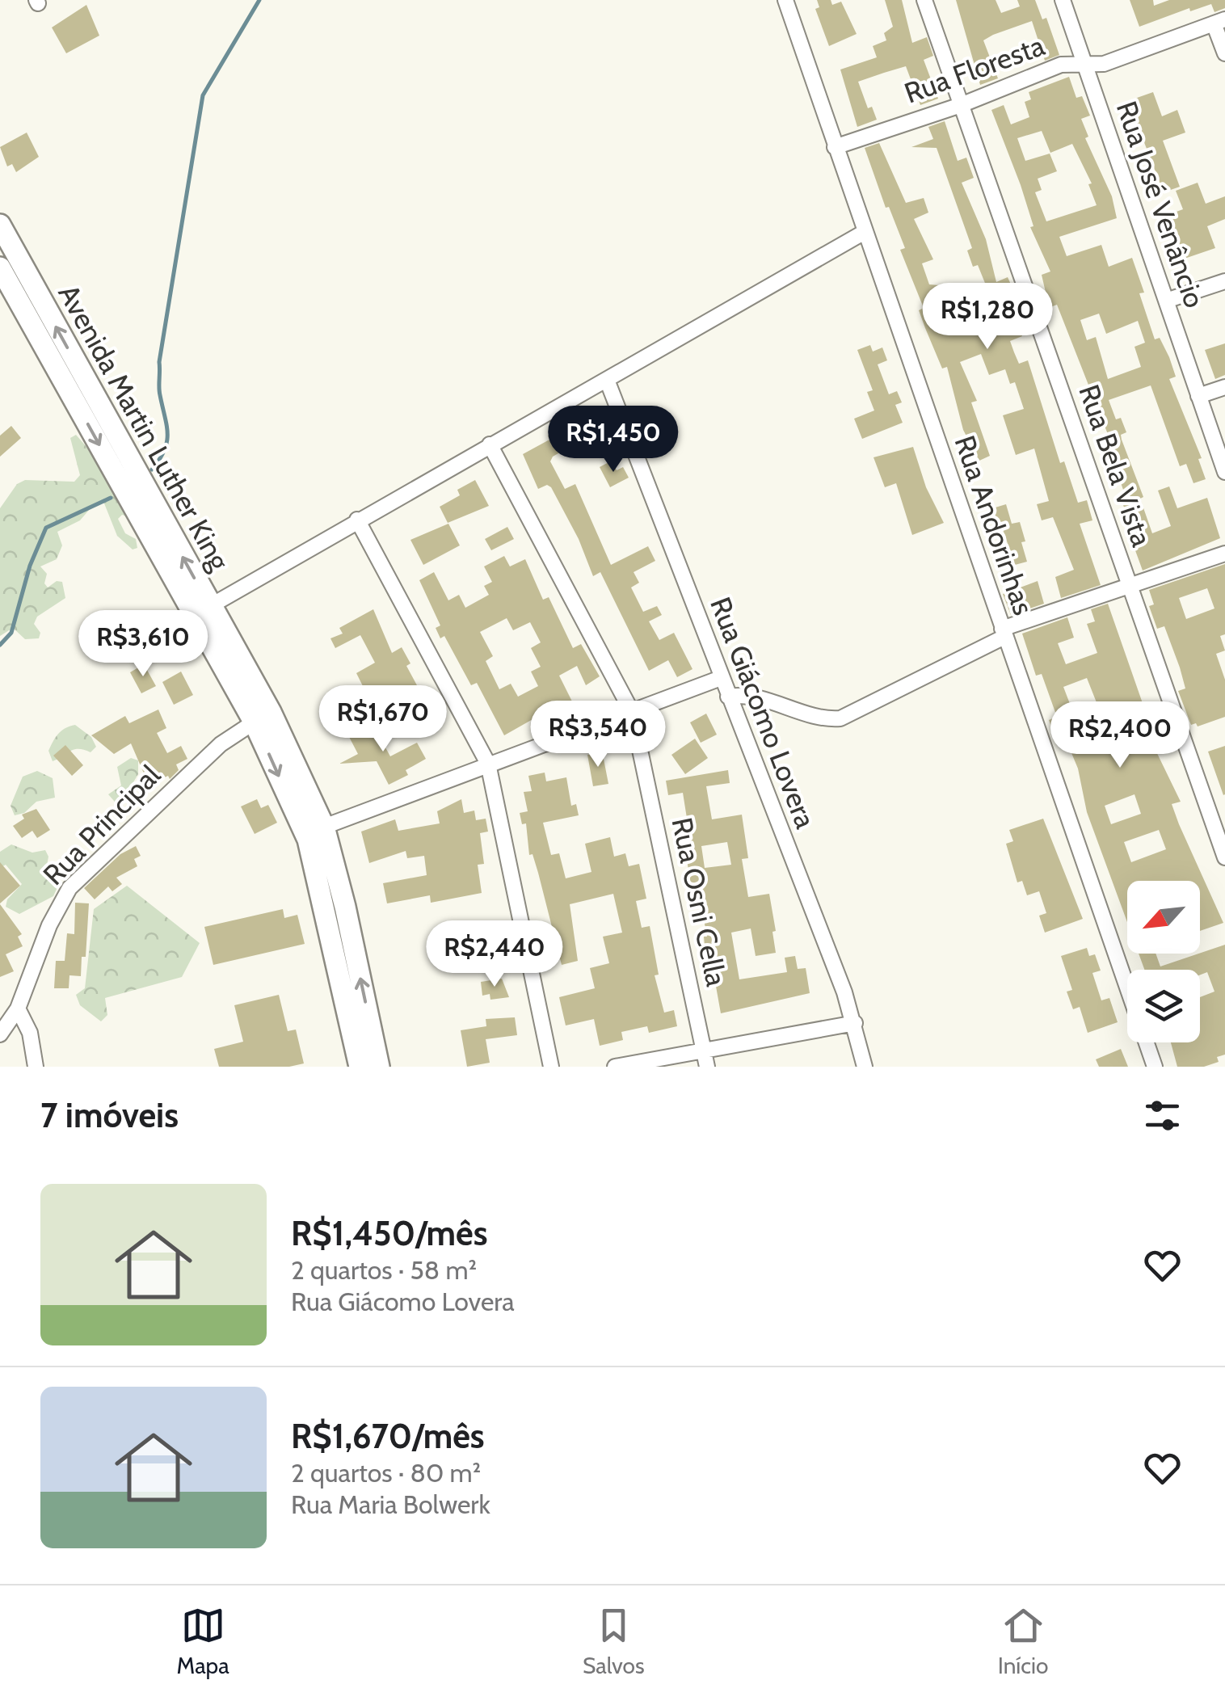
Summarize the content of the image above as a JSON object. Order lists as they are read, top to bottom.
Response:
{
  "streets": {
    "main road": ["Avenida Martin Luther King"],
    "street": [
      "Rua Floresta",
      "Rua José Venâncio",
      "Rua Bela Vista",
      "Rua Andorinhas",
      "Rua Giácomo Lovera",
      "Rua Principal",
      "Rua Osni Cella"
    ]
  },
  "crossings": [
    ["Rua Floresta", "Rua José Venâncio"],
    ["Rua Floresta", "Rua Bela Vista"],
    ["Rua Floresta", "Rua Andorinhas"],
    ["Avenida Martin Luther King", "Rua Principal"]
  ],
  "north": "bottom left",
  "page": {
    "price": [
      "R$1,280",
      "R$1,450",
      "R$3,610",
      "R$1,670",
      "R$3,540",
      "R$2,400",
      "R$2,440"
    ],
    "heading": "7 imóveis",
    "list": [
      {
        "name": "R$1,450/mês",
        "note": "2 quartos · 58 m² · Rua Giácomo Lovera"
      },
      {
        "name": "R$1,670/mês",
        "note": "2 quartos · 80 m² · Rua Maria Bolwerk"
      }
    ],
    "tabs": ["Mapa", "Salvos", "Início"]
  }
}
